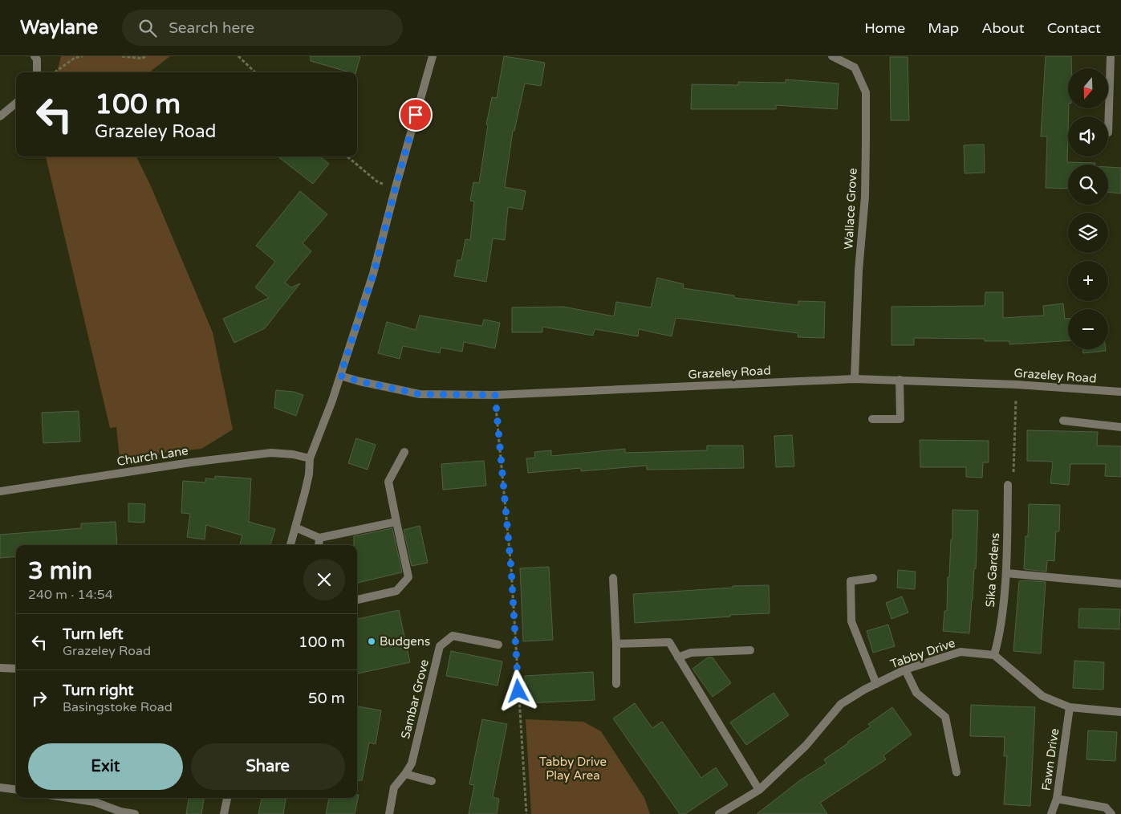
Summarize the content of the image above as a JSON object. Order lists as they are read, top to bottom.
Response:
{
  "streets": {
    "street": [
      "Wallace Grove",
      "Grazeley Road",
      "Church Lane",
      "Sika Gardens",
      "Tabby Drive",
      "Sambar Grove",
      "Fawn Drive"
    ]
  },
  "crossings": [
    ["Wallace Grove", "Grazeley Road"],
    ["Sika Gardens", "Tabby Drive"]
  ],
  "parks": ["Tabby Drive Play Area"],
  "places": ["Budgens"],
  "north": "bottom",
  "page": {
    "header": "Waylane",
    "search": "Search here",
    "nav": [
      "Home",
      "Map",
      "About",
      "Contact"
    ],
    "map_buttons": ["+", "−"],
    "turn": ["100 m", "Grazeley Road"],
    "heading": ["3 min", "240 m · 14:54"],
    "list": [
      {
        "name": "Turn left",
        "note": "Grazeley Road",
        "value": "100 m"
      },
      {
        "name": "Turn right",
        "note": "Basingstoke Road",
        "value": "50 m"
      }
    ],
    "buttons": ["Exit", "Share"]
  }
}
